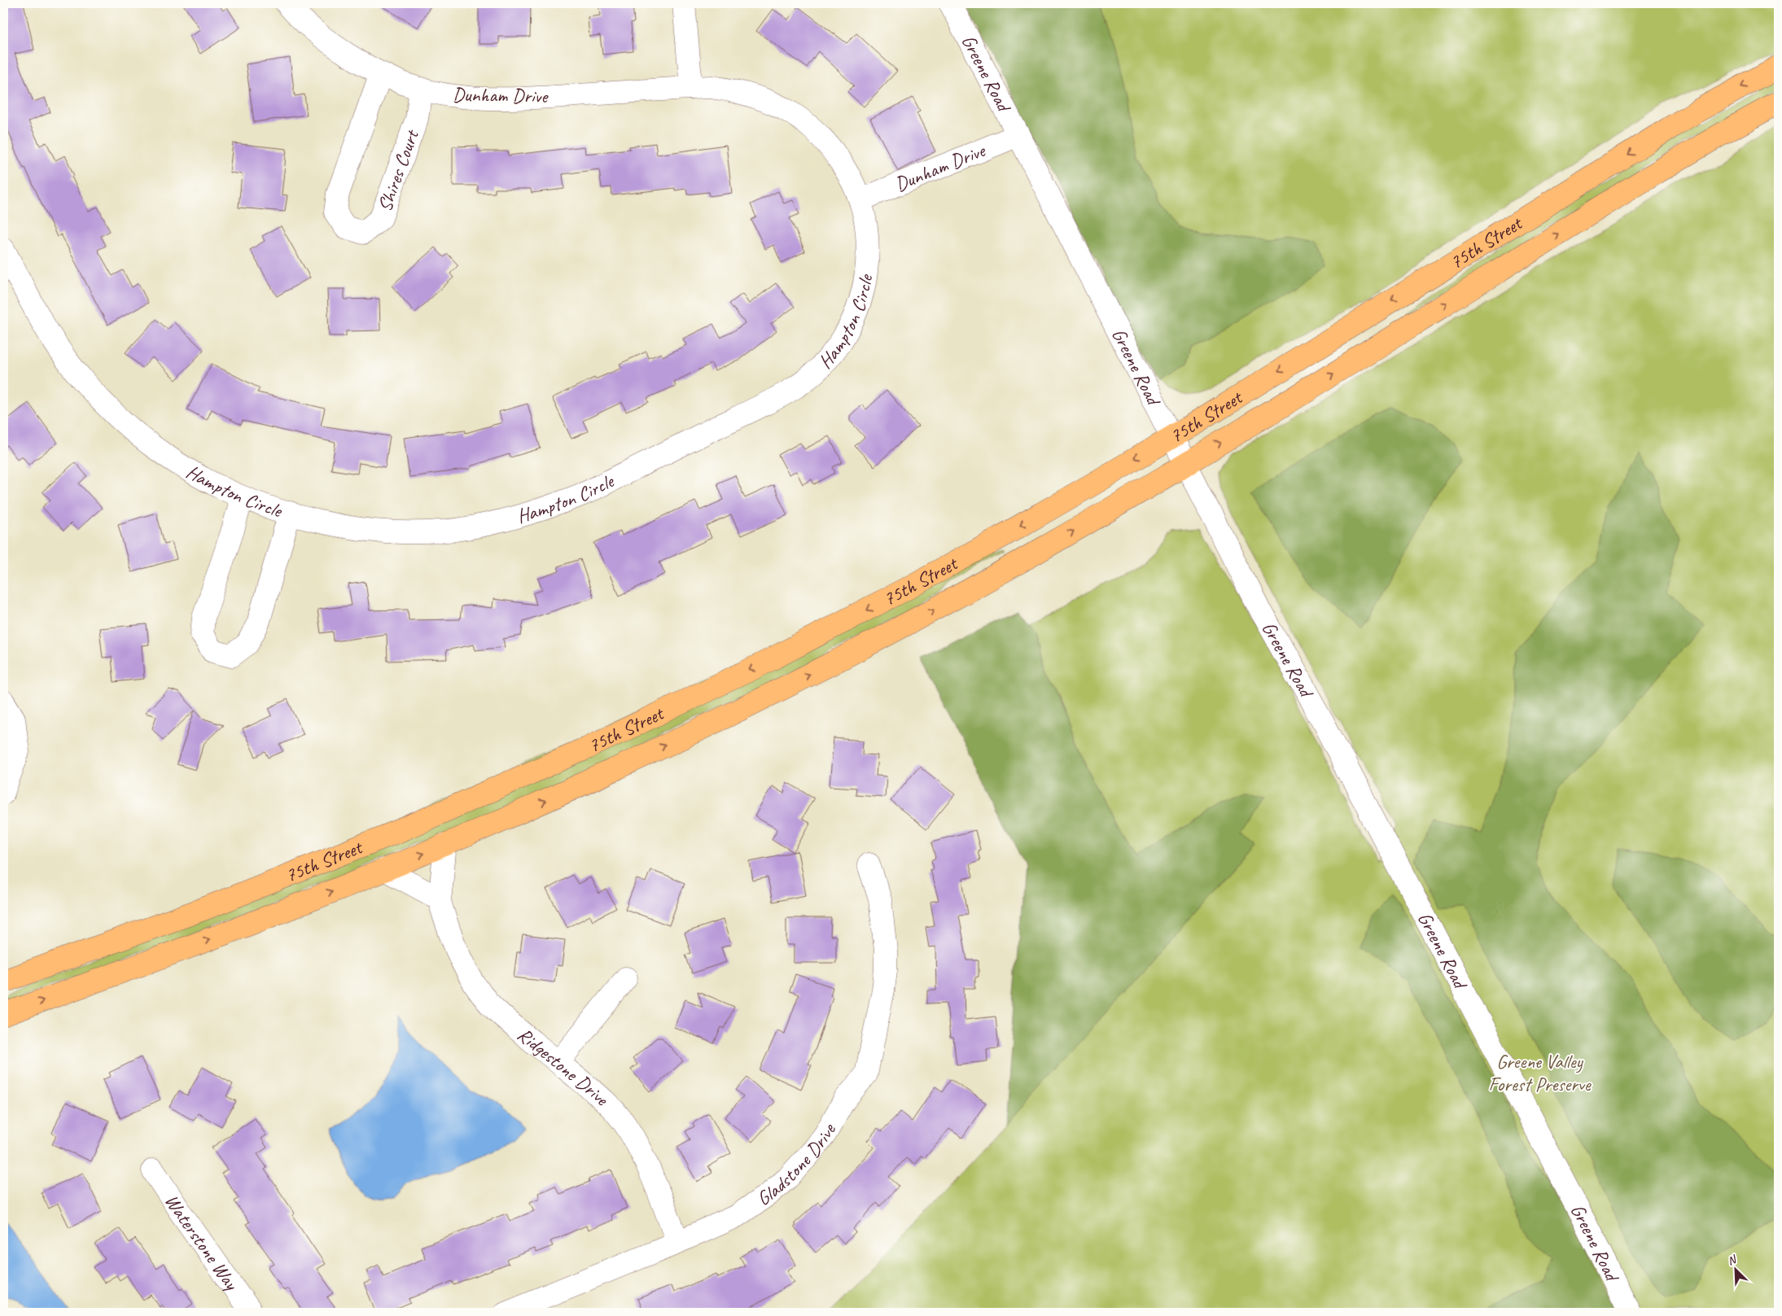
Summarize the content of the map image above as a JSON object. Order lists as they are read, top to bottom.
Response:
{
  "streets": {
    "main road": ["75th Street"],
    "street": [
      "Greene Road",
      "Dunham Drive",
      "Shires Court",
      "Hampton Circle",
      "Ridgestone Drive",
      "Gladstone Drive",
      "Waterstone Way"
    ]
  },
  "crossings": [
    ["Greene Road", "Dunham Drive"],
    ["Greene Road", "75th Street"],
    ["Dunham Drive", "Shires Court"],
    ["Dunham Drive", "Hampton Circle"],
    ["75th Street", "Ridgestone Drive"],
    ["Ridgestone Drive", "Gladstone Drive"]
  ],
  "parks": ["Greene Valley Forest Preserve"],
  "north": "top left"
}
